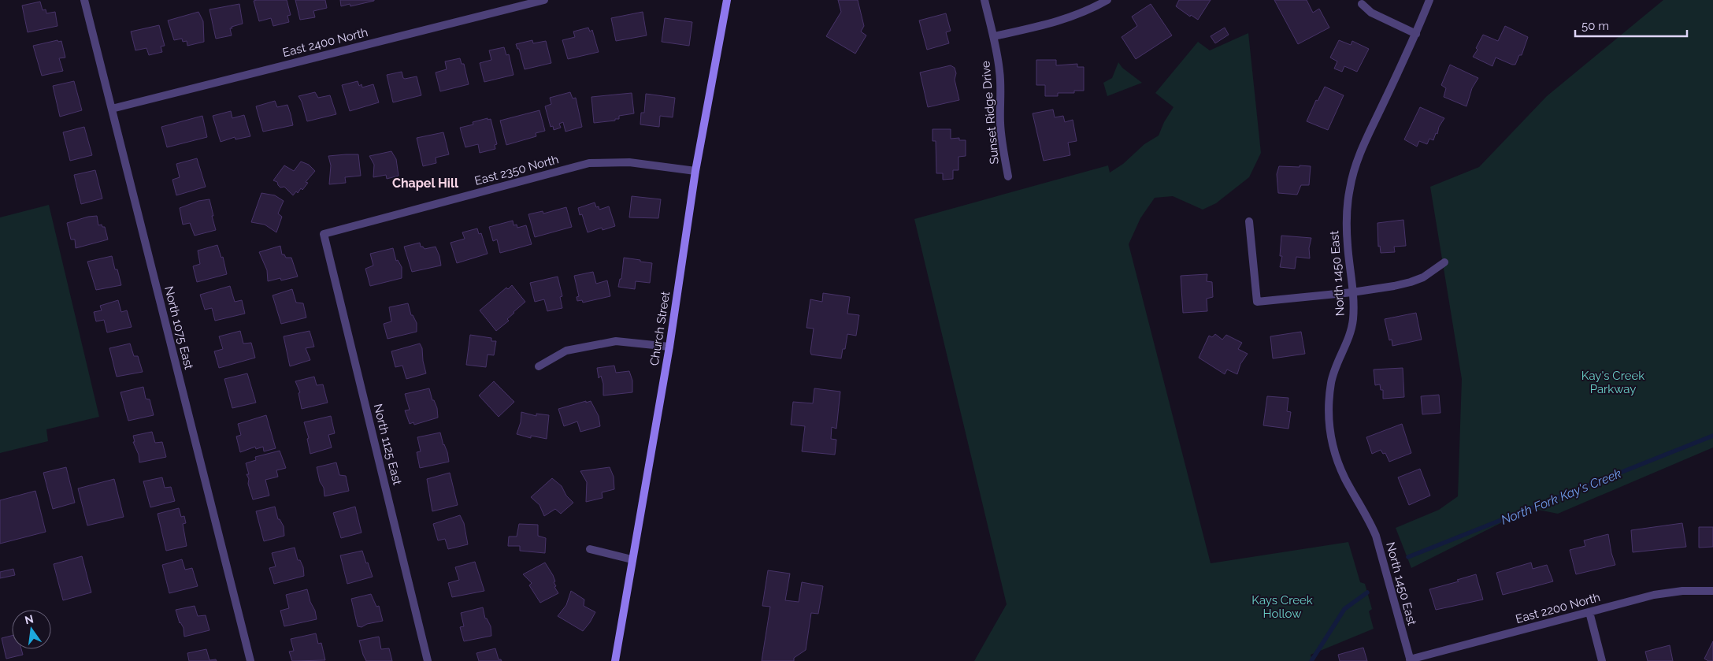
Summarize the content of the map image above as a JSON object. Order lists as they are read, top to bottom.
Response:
{
  "streets": {
    "street": [
      "East 2400 North",
      "Sunset Ridge Drive",
      "East 2350 North",
      "North 1450 East",
      "North 1075 East",
      "Church Street",
      "North 1125 East",
      "East 2200 North"
    ]
  },
  "crossings": [
    ["East 2400 North", "North 1075 East"],
    ["East 2350 North", "Church Street"],
    ["East 2350 North", "North 1125 East"],
    ["North 1450 East", "East 2200 North"]
  ],
  "districts": ["Chapel Hill"],
  "water": ["North Fork Kay's Creek"],
  "parks": ["Kay's Creek Parkway", "Kays Creek Hollow"],
  "scale_bar": "50 m",
  "north": "top"
}
